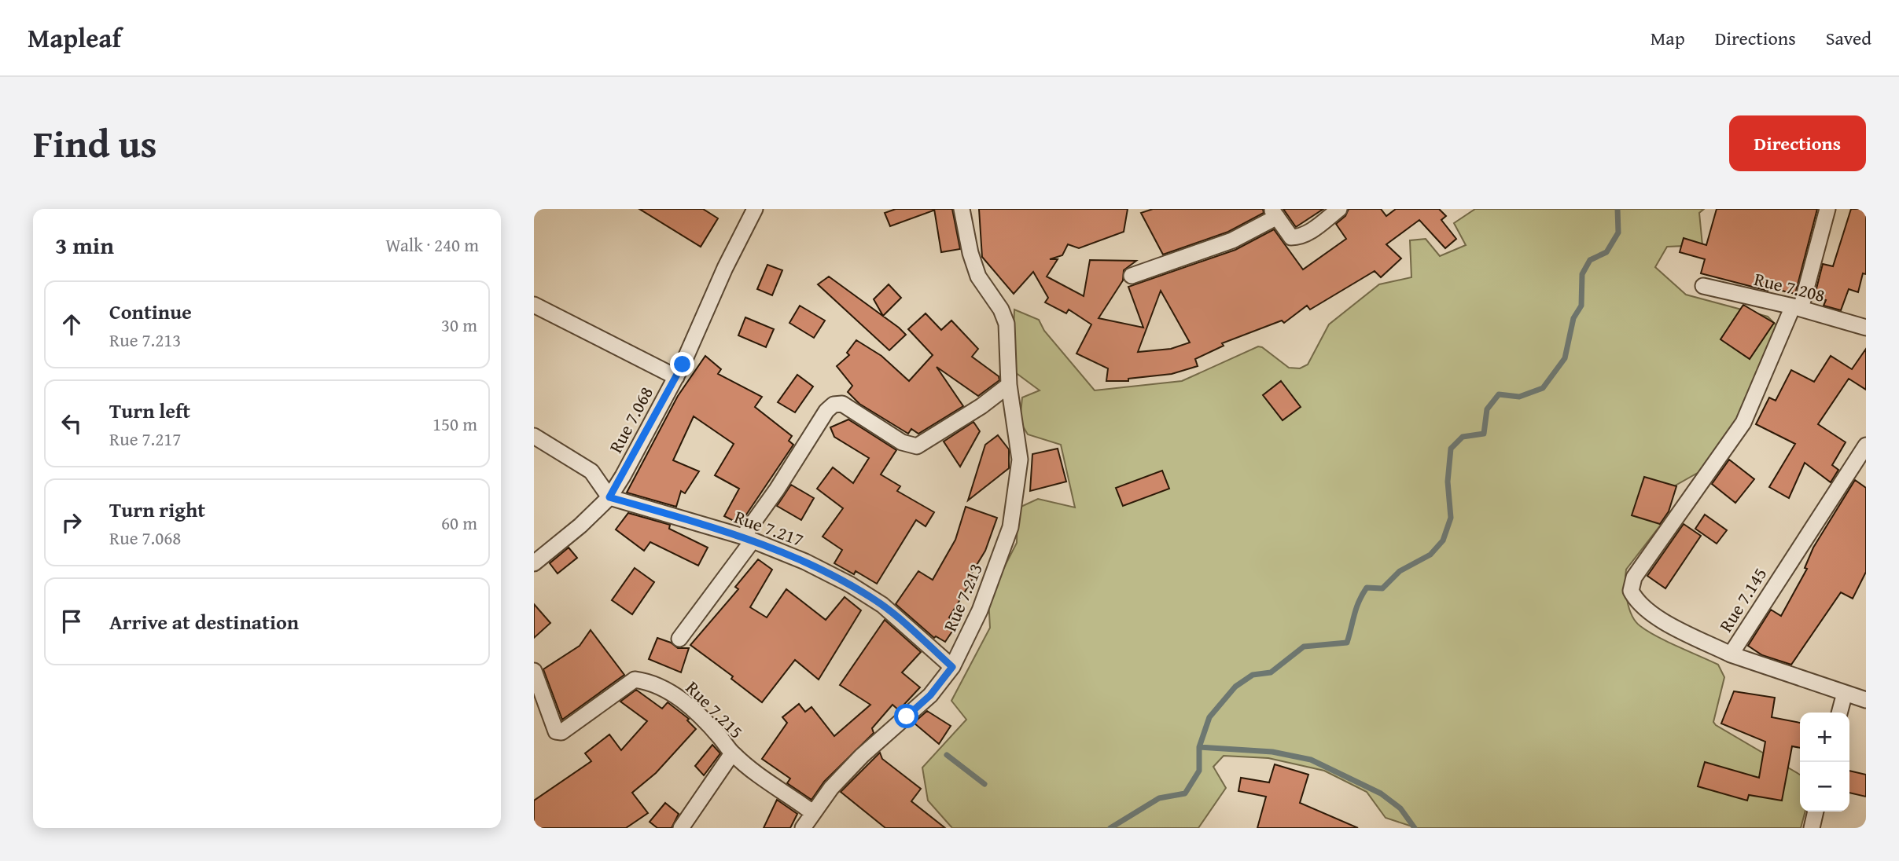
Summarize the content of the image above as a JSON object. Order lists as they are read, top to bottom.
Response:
{
  "streets": {
    "street": [
      "Rue 7.208",
      "Rue 7.068",
      "Rue 7.217",
      "Rue 7.213",
      "Rue 7.145",
      "Rue 7.215"
    ]
  },
  "crossings": [
    ["Rue 7.068", "Rue 7.217"],
    ["Rue 7.217", "Rue 7.213"],
    ["Rue 7.213", "Rue 7.215"]
  ],
  "page": {
    "header": "Mapleaf",
    "nav": ["Map", "Directions", "Saved"],
    "title": "Find us",
    "buttons": "Directions",
    "heading": ["3 min", "Walk · 240 m"],
    "list": [
      ["Continue", "Rue 7.213", "30 m"],
      ["Turn left", "Rue 7.217", "150 m"],
      ["Turn right", "Rue 7.068", "60 m"],
      "Arrive at destination"
    ],
    "map_buttons": ["+", "−"]
  }
}
